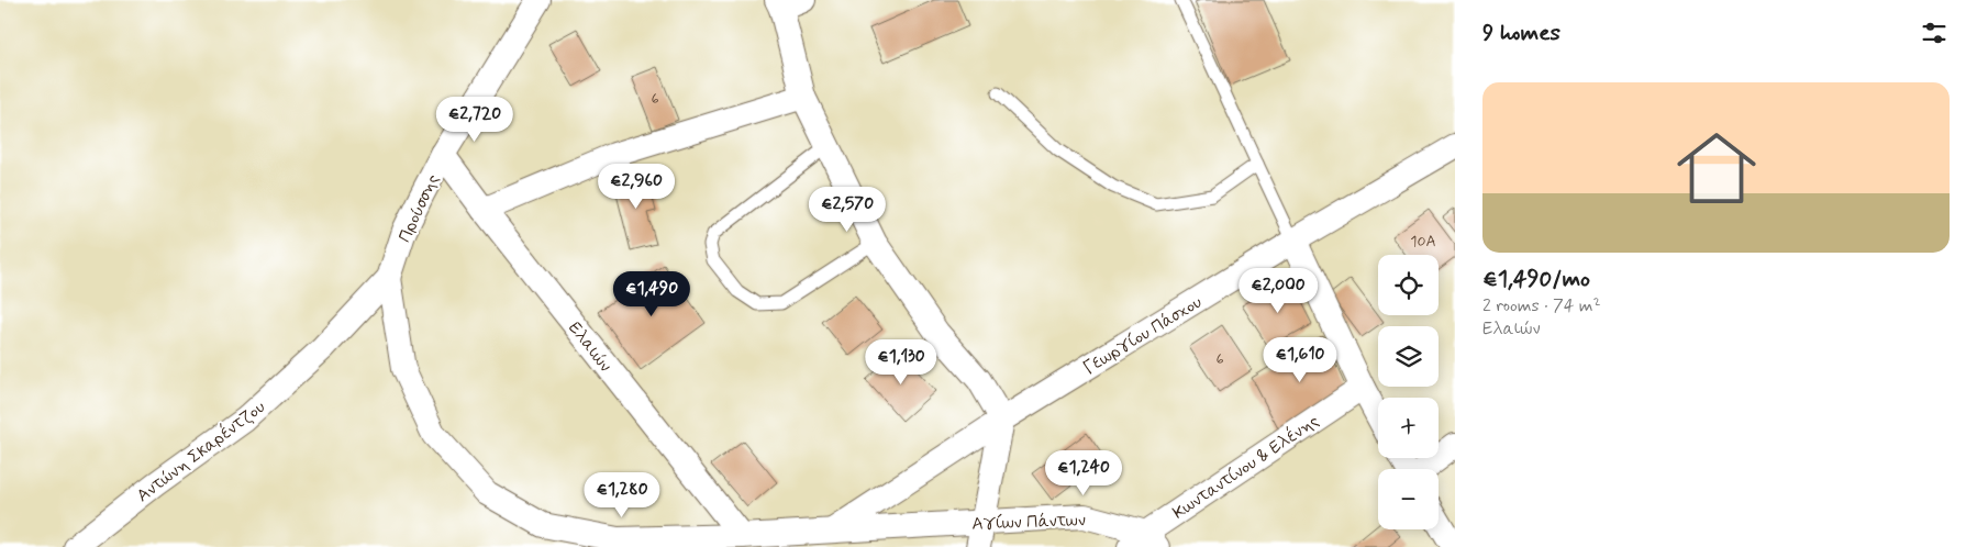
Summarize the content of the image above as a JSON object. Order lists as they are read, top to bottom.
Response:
{
  "streets": {
    "street": [
      "Προύσσης",
      "Γεωργίου Πάσχου",
      "Ελαιών",
      "Αντώνη Σκαρέντζου",
      "Κωνταντίνου & Ελένης",
      "Αγίων Πάντων"
    ]
  },
  "crossings": [
    ["Προύσσης", "Ελαιών"],
    ["Προύσσης", "Αντώνη Σκαρέντζου"],
    ["Προύσσης", "Αγίων Πάντων"],
    ["Γεωργίου Πάσχου", "Αγίων Πάντων"],
    ["Ελαιών", "Αγίων Πάντων"],
    ["Αντώνη Σκαρέντζου", "Αγίων Πάντων"],
    ["Κωνταντίνου & Ελένης", "Αγίων Πάντων"]
  ],
  "house_numbers": ["6", "10Α", "6"],
  "page": {
    "heading": "9 homes",
    "list": [
      {
        "name": "€1,490/mo",
        "note": "2 rooms · 74 m² · Ελαιών"
      }
    ],
    "price": [
      "€2,720",
      "€2,960",
      "€2,570",
      "€2,000",
      "€1,490",
      "€1,610",
      "€1,130",
      "€1,240",
      "€1,280"
    ],
    "map_buttons": ["+", "−"]
  }
}
